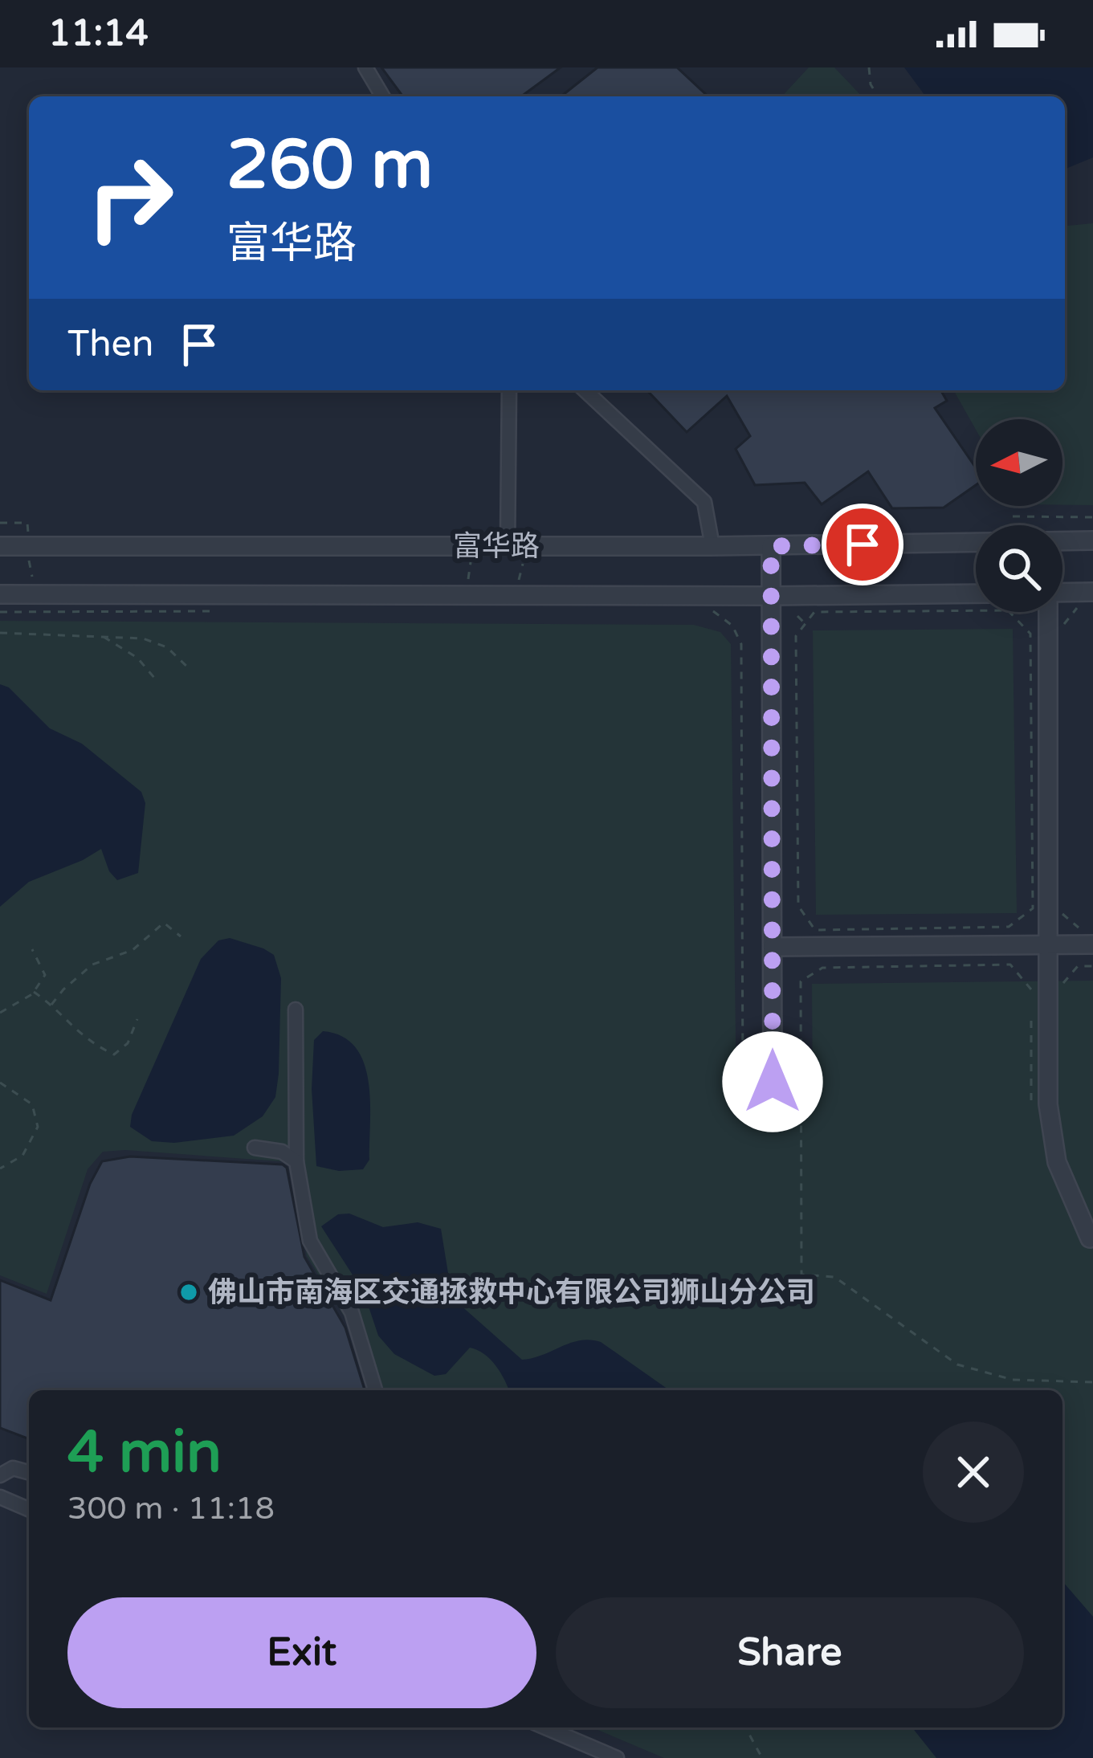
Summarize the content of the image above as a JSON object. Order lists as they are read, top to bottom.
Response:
{
  "streets": {
    "street": ["富华路"]
  },
  "places": ["佛山市南海区交通拯救中心有限公司狮山分公司"],
  "north": "left",
  "page": {
    "status": "11:14",
    "turn": ["260 m", "富华路"],
    "then": "Then",
    "heading": ["4 min", "300 m · 11:18"],
    "buttons": ["Exit", "Share"]
  }
}
